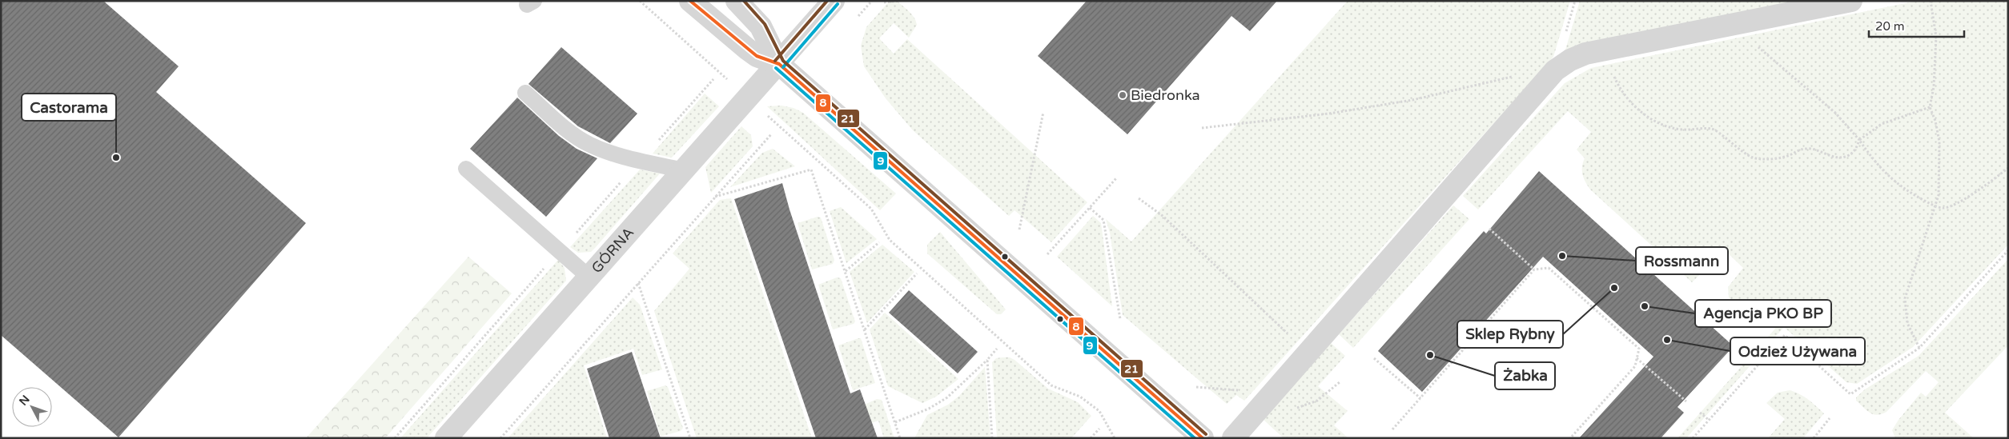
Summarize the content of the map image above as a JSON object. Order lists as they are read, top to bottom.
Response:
{
  "streets": {
    "street": ["GÓRNA"]
  },
  "places": [
    "Biedronka",
    "Castorama",
    "Rossmann",
    "Sklep Rybny",
    "Agencja PKO BP",
    "Odzież Używana",
    "Żabka"
  ],
  "lines": ["transit line 8", "transit line 21", "transit line 9"],
  "scale_bar": "20 m",
  "north": "top left"
}
